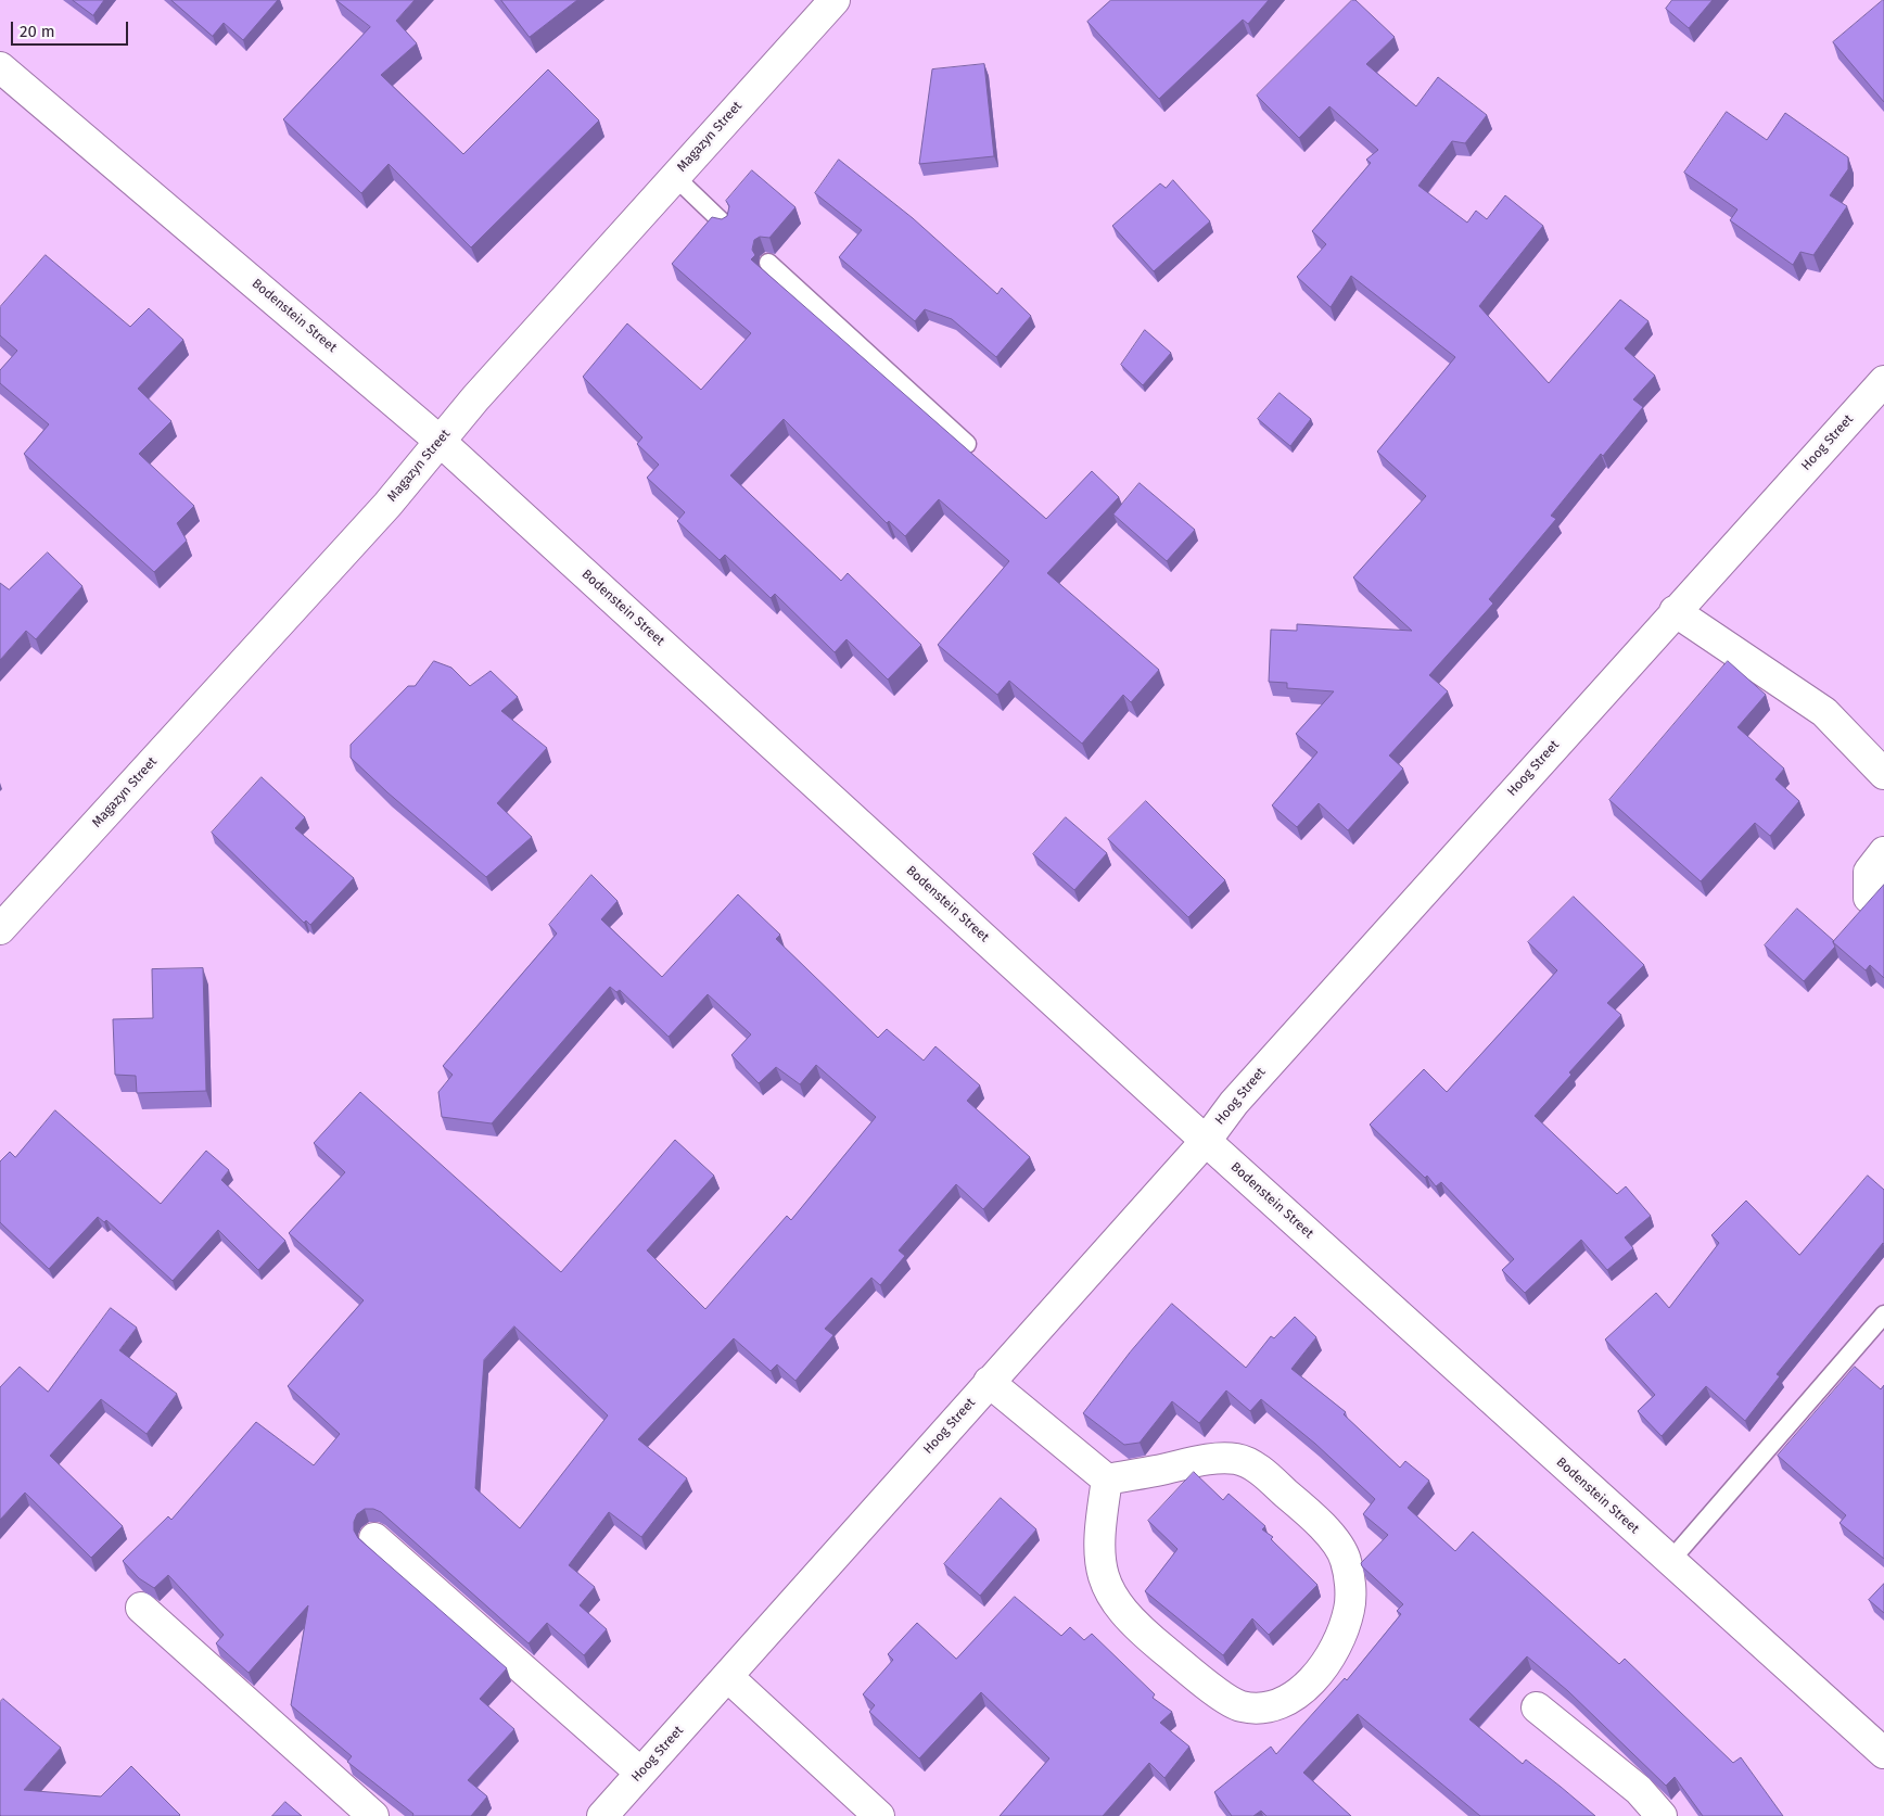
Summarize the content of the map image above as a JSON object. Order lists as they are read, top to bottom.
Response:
{
  "streets": {
    "street": ["Magazyn Street", "Bodenstein Street", "Hoog Street"]
  },
  "crossings": [
    ["Magazyn Street", "Bodenstein Street"],
    ["Bodenstein Street", "Hoog Street"]
  ],
  "scale_bar": "20 m"
}
